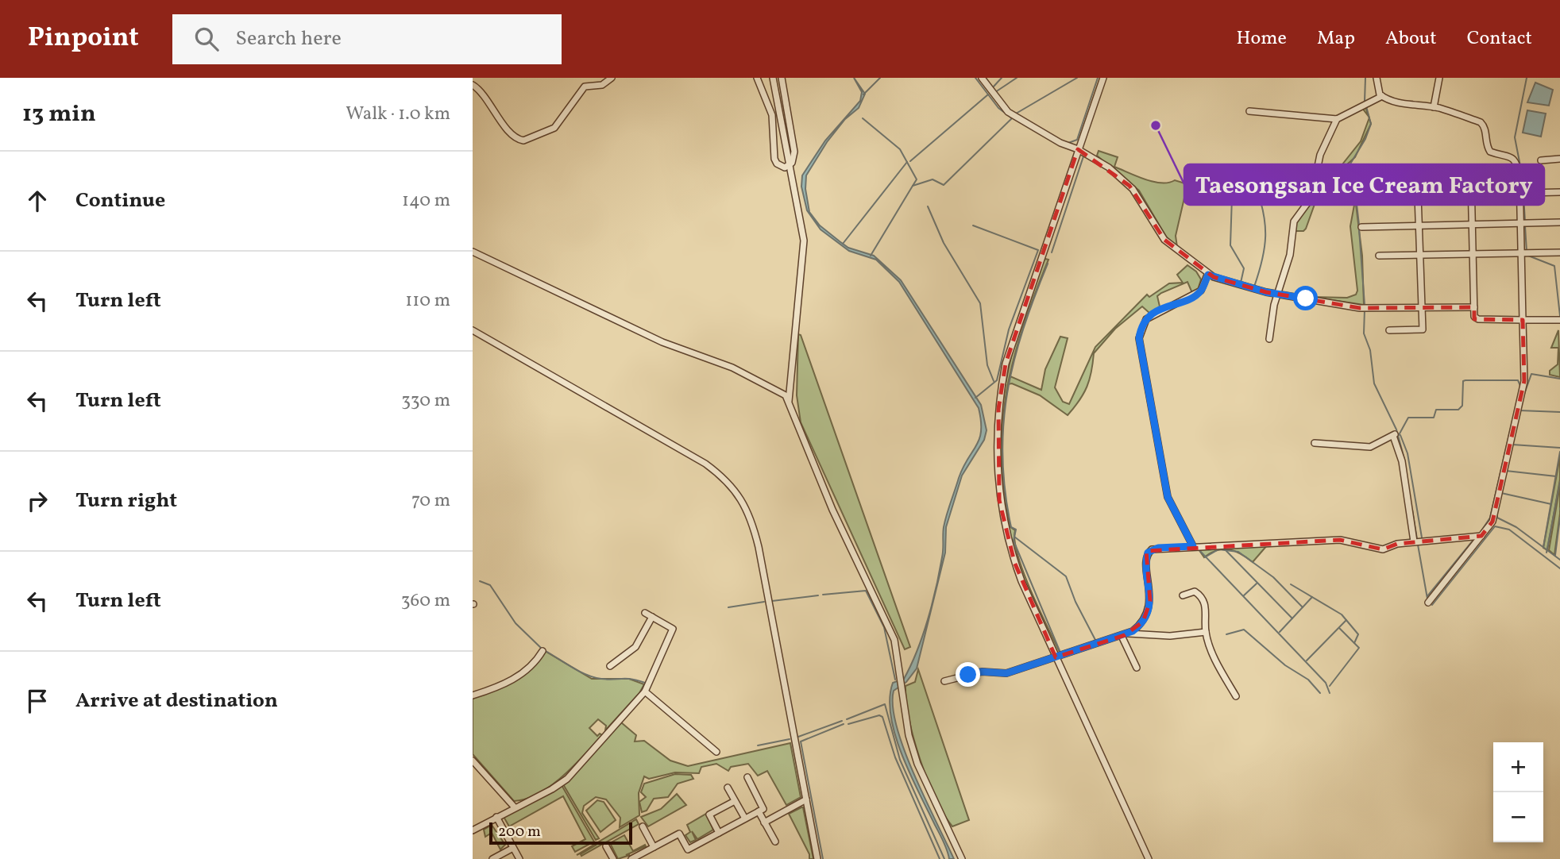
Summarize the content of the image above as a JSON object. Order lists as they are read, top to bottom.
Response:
{
  "places": ["Taesongsan Ice Cream Factory"],
  "scale_bar": "200 m",
  "page": {
    "header": "Pinpoint",
    "search": "Search here",
    "nav": [
      "Home",
      "Map",
      "About",
      "Contact"
    ],
    "heading": ["13 min", "Walk · 1.0 km"],
    "list": [
      ["Continue", "140 m"],
      ["Turn left", "110 m"],
      ["Turn left", "330 m"],
      ["Turn right", "70 m"],
      ["Turn left", "360 m"],
      "Arrive at destination"
    ],
    "map_buttons": ["+", "−"],
    "scale": "200 m"
  }
}
